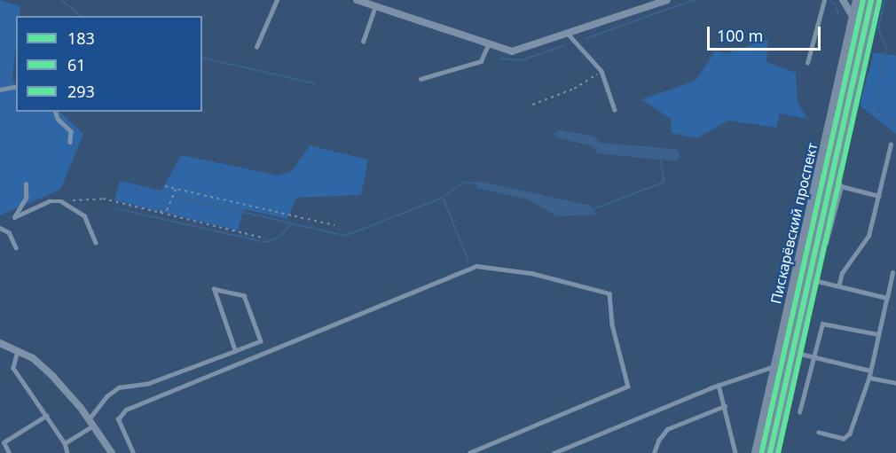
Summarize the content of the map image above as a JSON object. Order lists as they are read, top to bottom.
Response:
{
  "streets": {
    "main road": ["Пискарёвский проспект"]
  },
  "lines": ["transit line 183", "transit line 293", "transit line 61"],
  "legend": ["183", "61", "293"],
  "scale_bar": "100 m"
}
